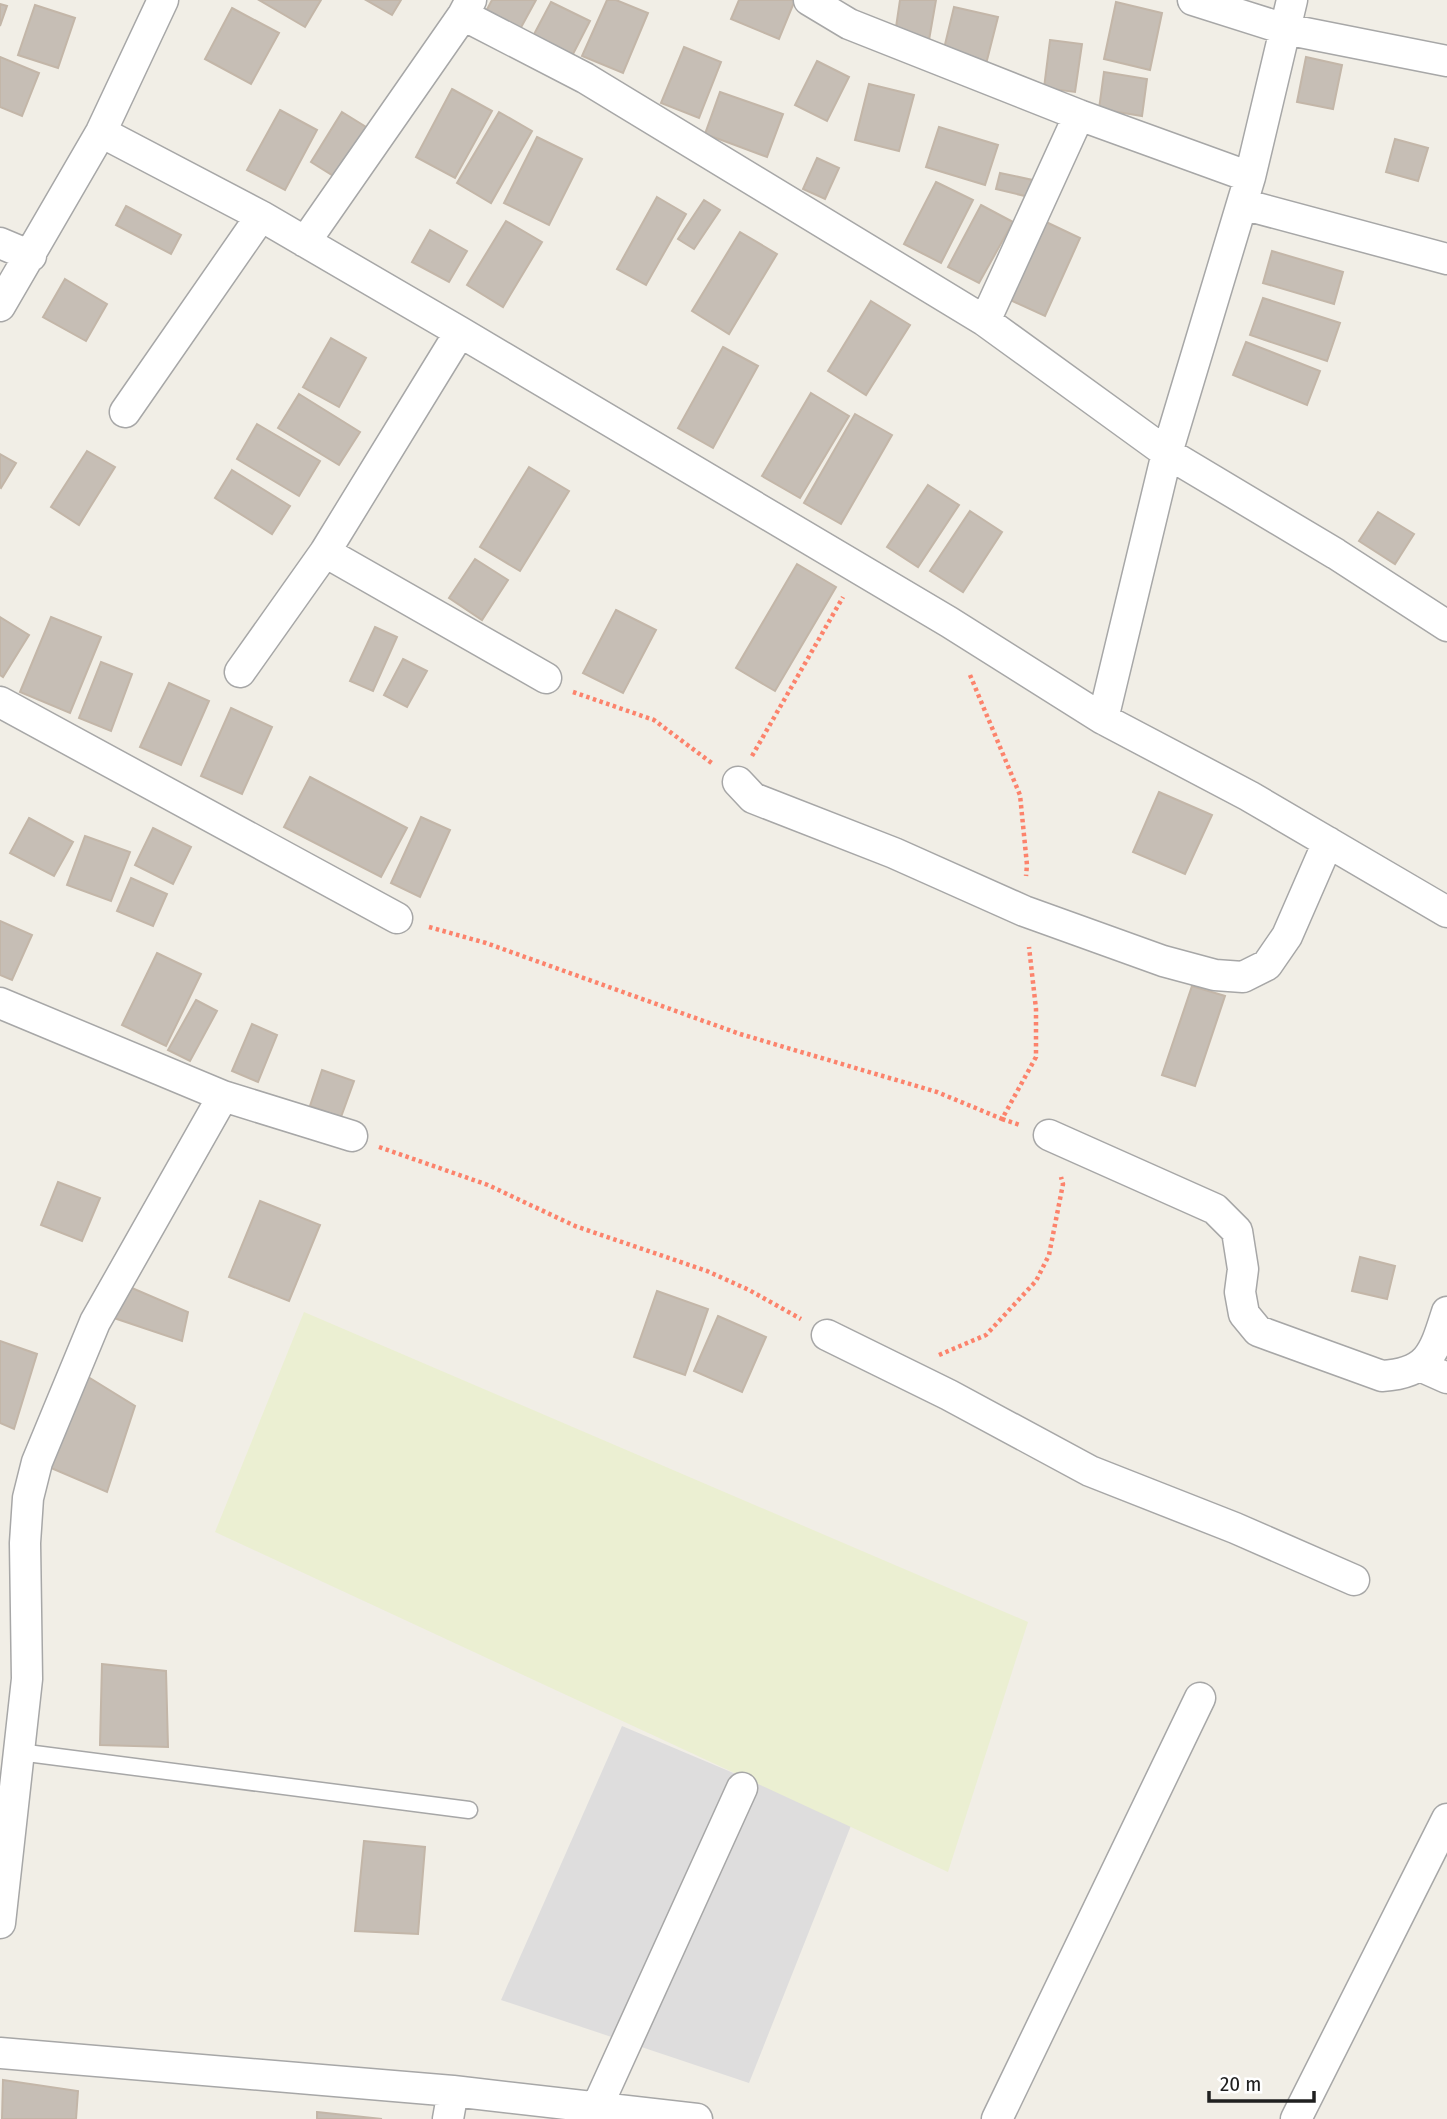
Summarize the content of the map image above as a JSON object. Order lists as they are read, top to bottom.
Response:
{
  "scale_bar": "20 m"
}
